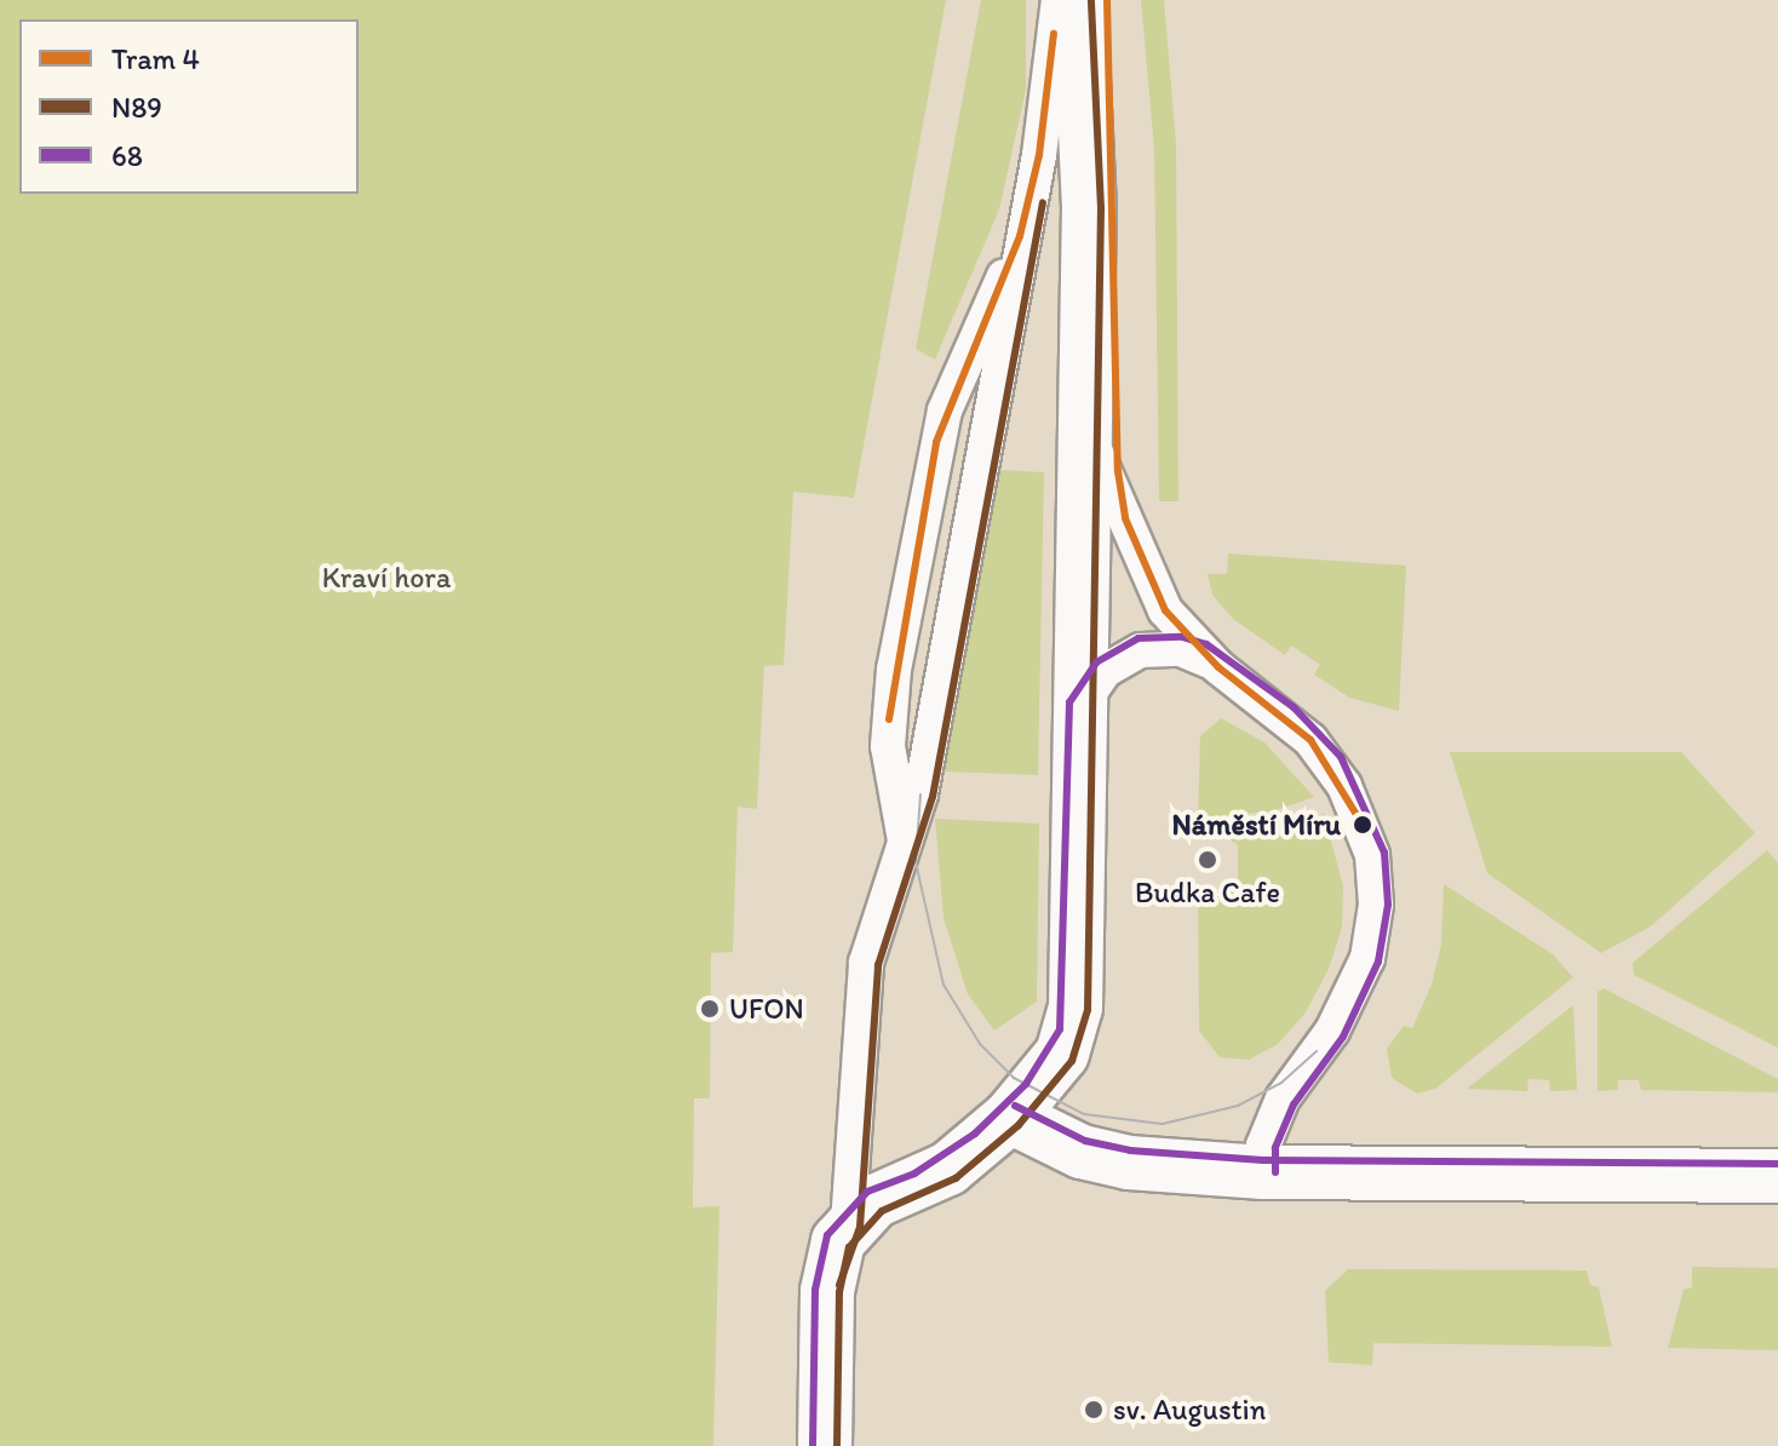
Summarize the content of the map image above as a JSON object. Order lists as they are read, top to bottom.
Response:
{
  "parks": ["Kraví hora"],
  "places": [
    "Náměstí Míru",
    "Budka Cafe",
    "UFON",
    "sv. Augustin"
  ],
  "lines": ["tram line 4", "transit line N89", "transit line 68"],
  "legend": ["Tram 4", "N89", "68"]
}
